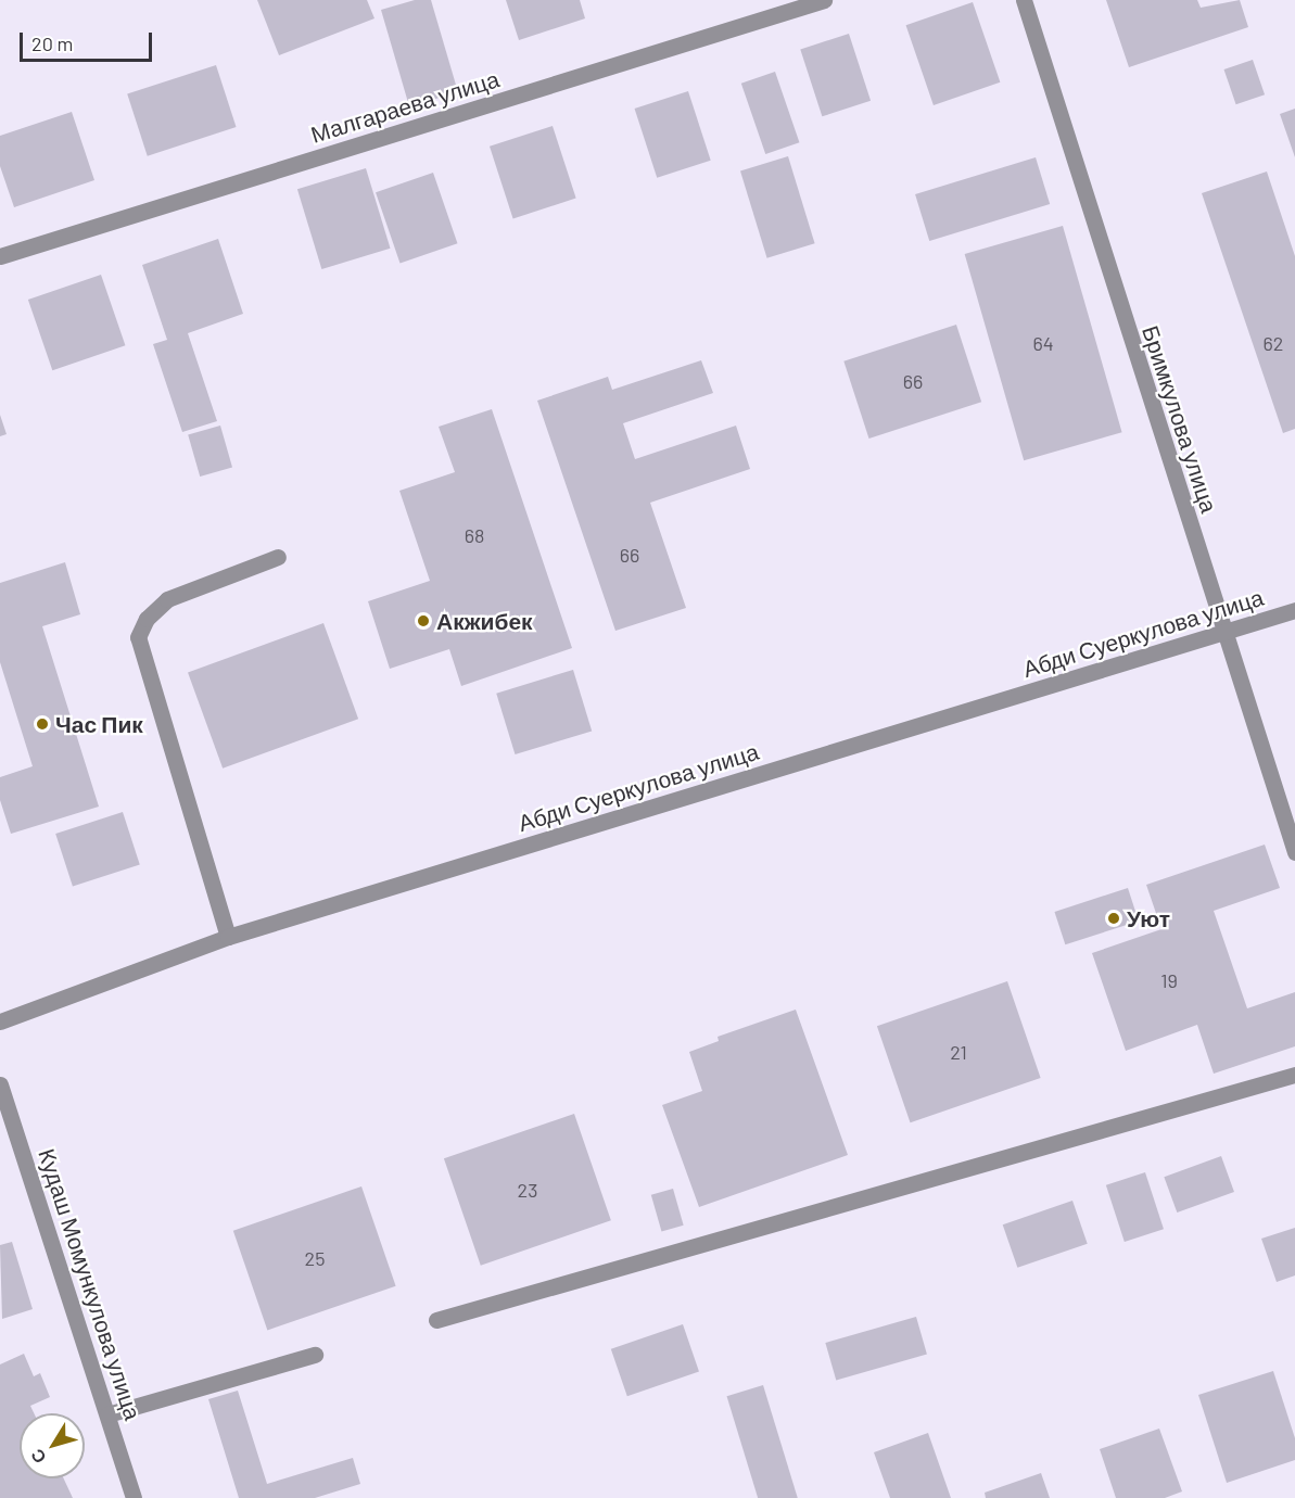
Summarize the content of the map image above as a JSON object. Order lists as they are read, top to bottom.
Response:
{
  "streets": {
    "street": [
      "Малгараева улица",
      "Бримкулова улица",
      "Абди Суеркулова улица",
      "Кудаш Момункулова улица"
    ]
  },
  "crossings": [
    ["Бримкулова улица", "Абди Суеркулова улица"]
  ],
  "places": ["Акжибек", "Час Пик", "Уют"],
  "house_numbers": [
    "64",
    "62",
    "66",
    "68",
    "66",
    "19",
    "21",
    "23",
    "25"
  ],
  "scale_bar": "20 m",
  "north": "bottom left"
}
